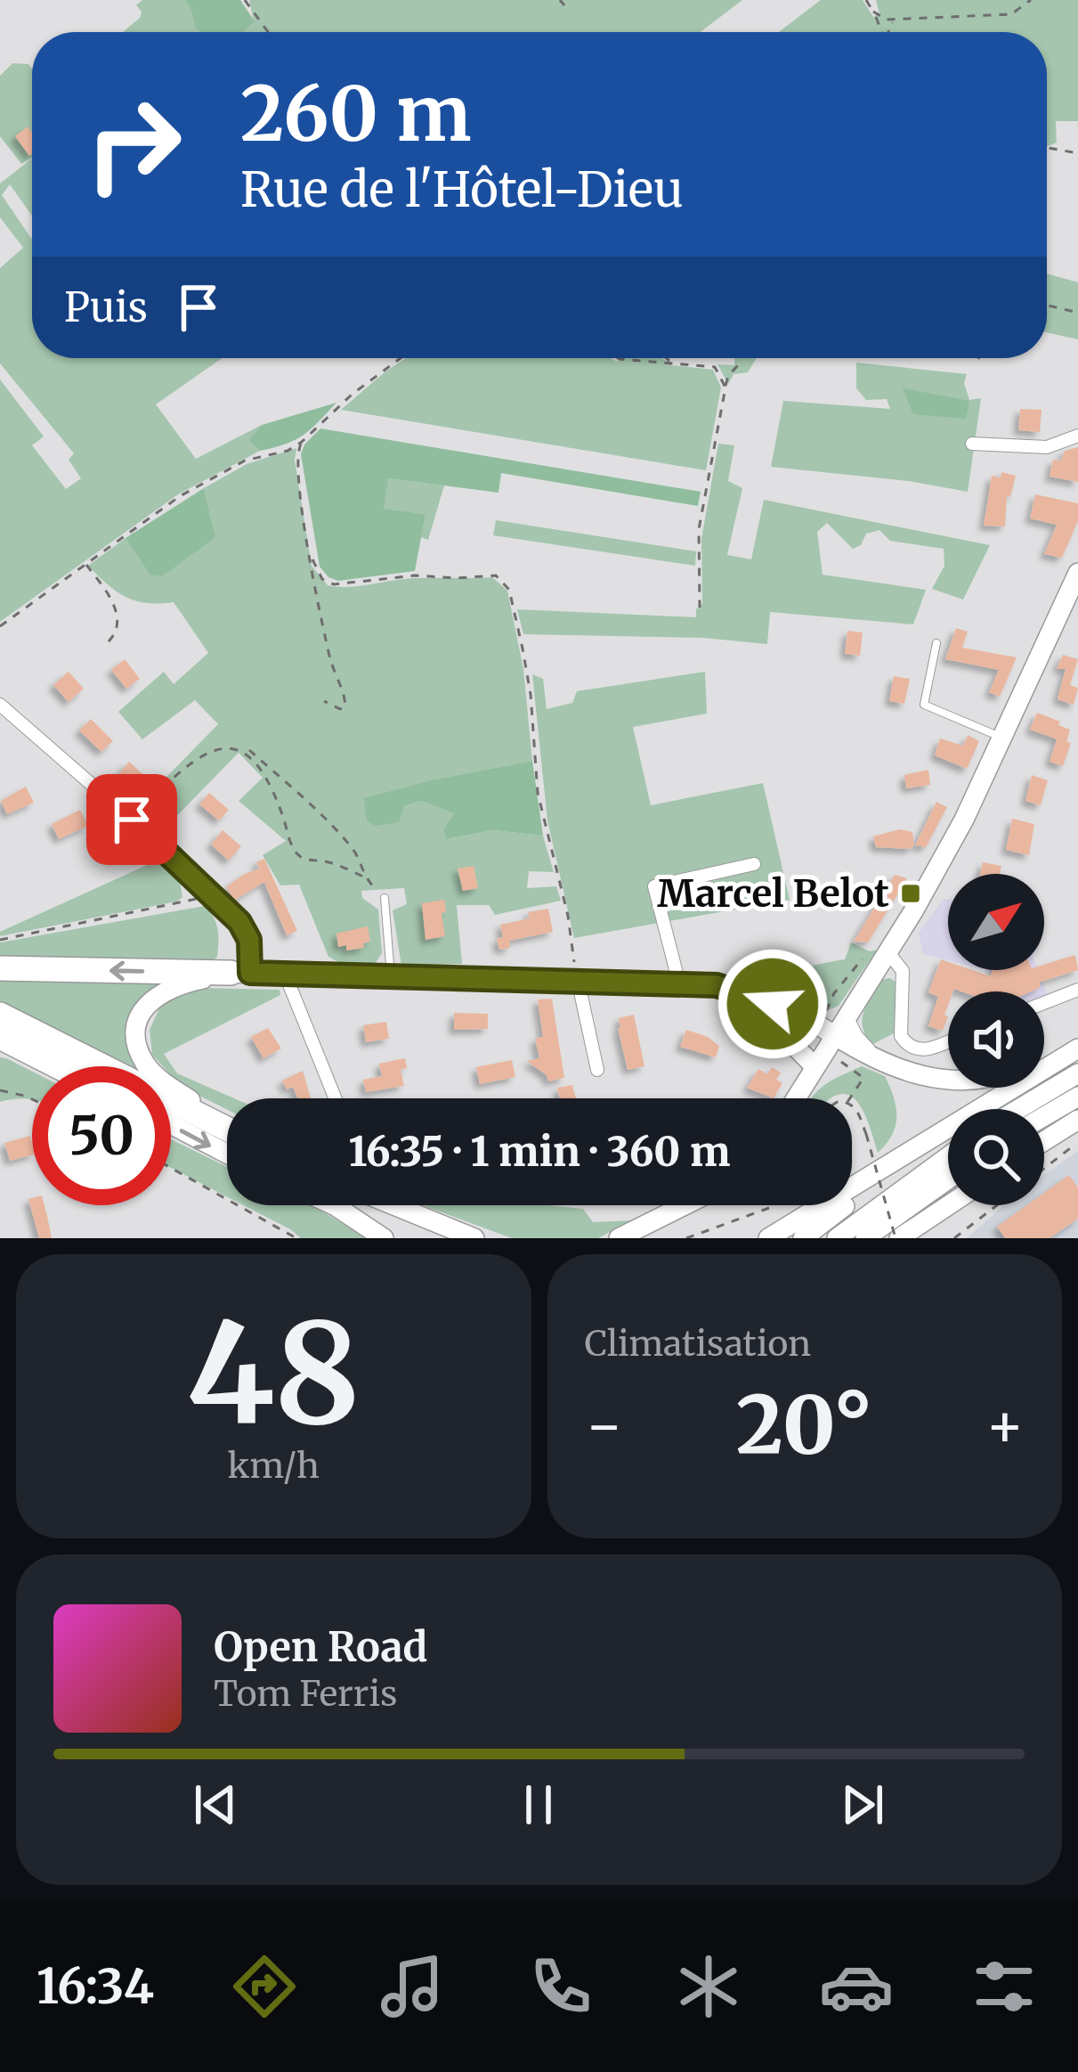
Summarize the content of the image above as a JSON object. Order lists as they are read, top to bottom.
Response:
{
  "places": {
    "transit": ["Marcel Belot"]
  },
  "north": "top right",
  "page": {
    "turn": ["260 m", "Rue de l'Hôtel-Dieu"],
    "then": "Puis",
    "limit": "50",
    "trip": "16:35 · 1 min · 360 m",
    "tile": [
      ["48", "km/h"],
      "Climatisation"
    ],
    "heat": ["−", "20°", "+"],
    "song": ["Open Road", "Tom Ferris"],
    "tabs": "16:34"
  }
}
